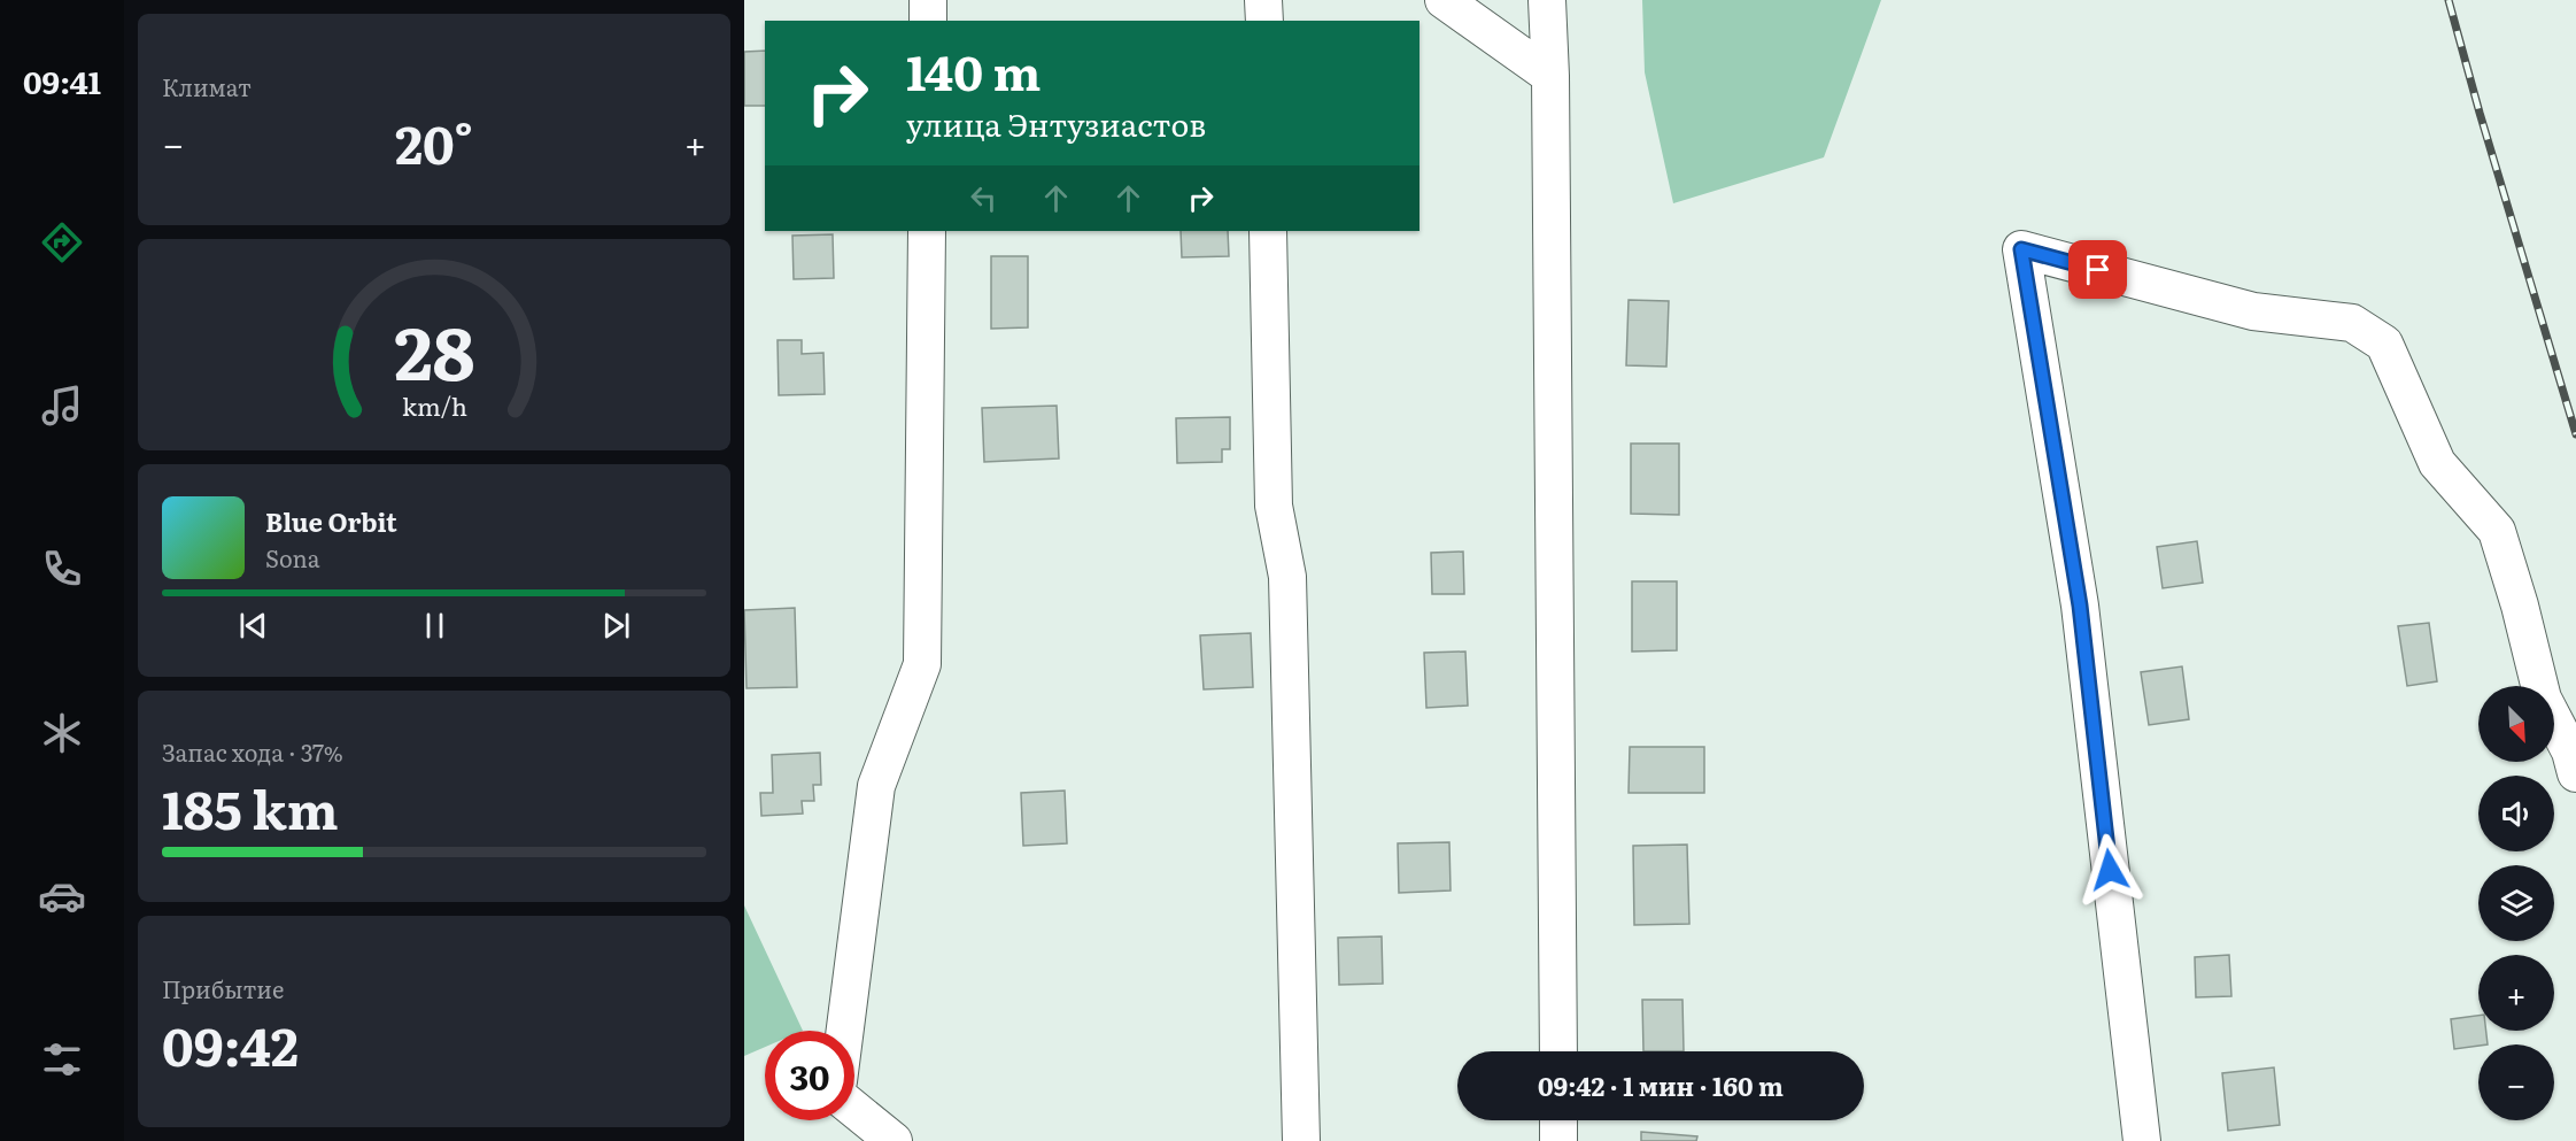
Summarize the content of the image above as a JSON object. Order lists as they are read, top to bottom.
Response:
{
  "north": "bottom right",
  "page": {
    "tabs": "09:41",
    "tile": [
      "Климат",
      ["Запас хода · 37%", "185 km"],
      ["Прибытие", "09:42"]
    ],
    "turn": ["140 m", "улица Энтузиастов"],
    "heat": ["−", "20°", "+"],
    "song": ["Blue Orbit", "Sona"],
    "map_buttons": ["+", "−"],
    "limit": "30",
    "trip": "09:42 · 1 мин · 160 m",
    "gauge": ["28", "km/h"]
  }
}
